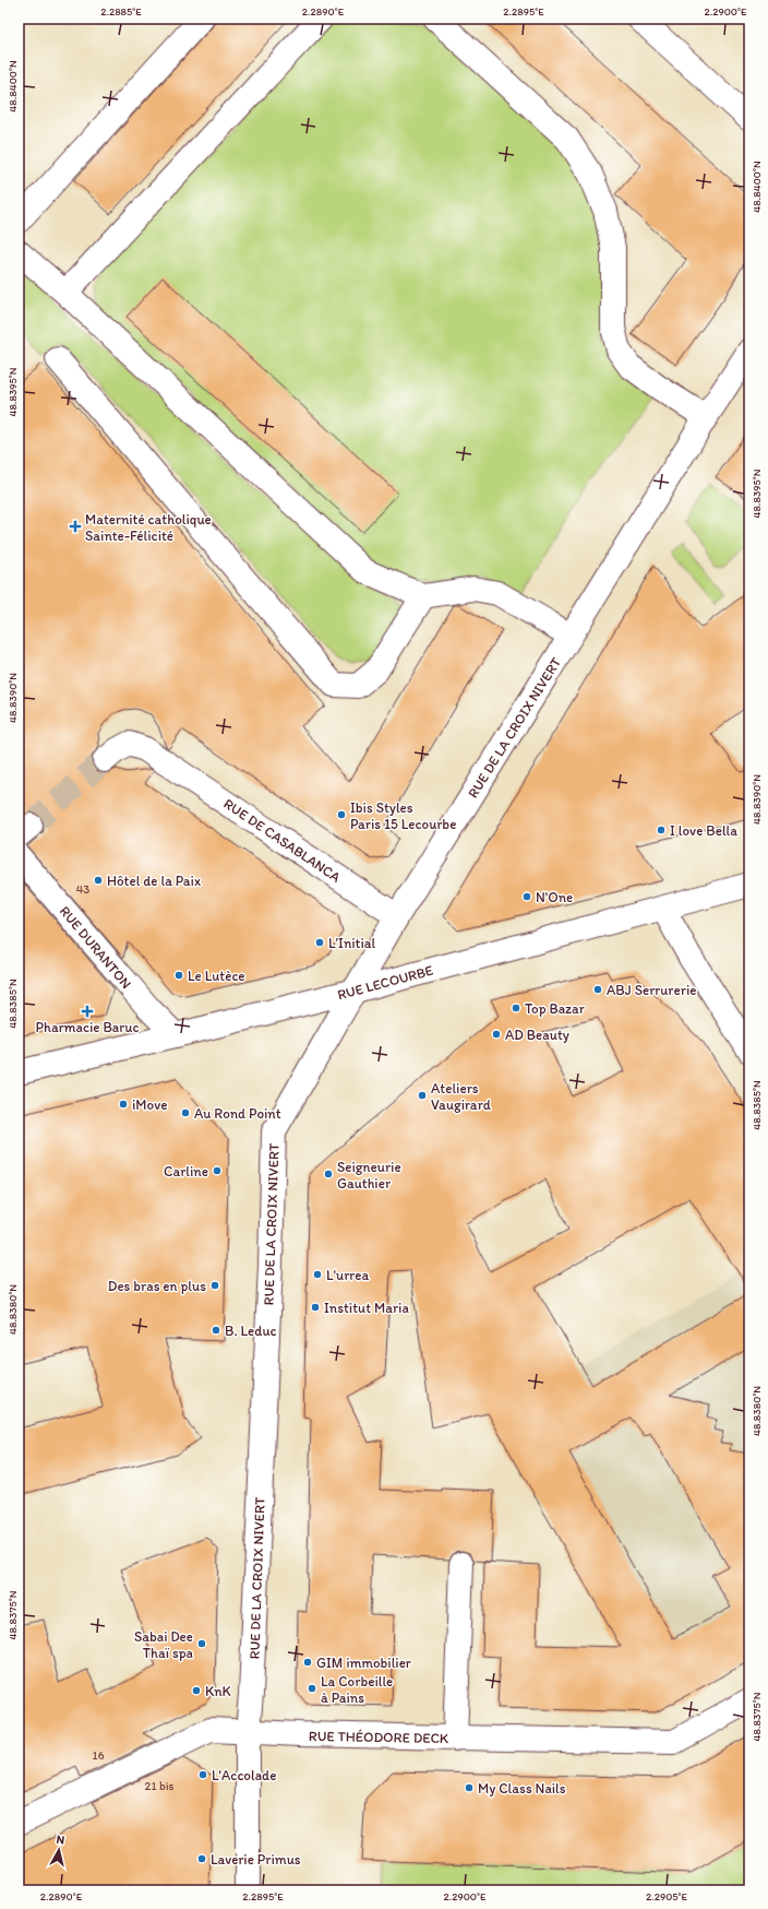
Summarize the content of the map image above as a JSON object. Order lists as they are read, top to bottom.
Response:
{
  "streets": {
    "street": [
      "RUE DE LA CROIX NIVERT",
      "RUE DE CASABLANCA",
      "RUE DURANTON",
      "RUE LECOURBE",
      "RUE THÉODORE DECK"
    ]
  },
  "crossings": [
    ["RUE DE LA CROIX NIVERT", "RUE DE CASABLANCA"],
    ["RUE DE LA CROIX NIVERT", "RUE LECOURBE"],
    ["RUE DE LA CROIX NIVERT", "RUE THÉODORE DECK"],
    ["RUE DURANTON", "RUE LECOURBE"]
  ],
  "places": {
    "health": ["Maternité catholique Sainte-Félicité", "Pharmacie Baruc"],
    "other": [
      "Ibis Styles Paris 15 Lecourbe",
      "I love Bella",
      "Hôtel de la Paix",
      "N'One",
      "L’Initial",
      "Le Lutèce",
      "ABJ Serrurerie",
      "Top Bazar",
      "AD Beauty",
      "Ateliers Vaugirard",
      "iMove",
      "Au Rond Point",
      "Carline",
      "Seigneurie Gauthier",
      "L'urrea",
      "Des bras en plus",
      "Institut Maria",
      "B. Leduc",
      "Sabai Dee Thaï spa",
      "GIM immobilier",
      "La Corbeille à Pains",
      "KnK",
      "L'Accolade",
      "My Class Nails",
      "Laverie Primus"
    ]
  },
  "house_numbers": ["43", "16", "21 bis"],
  "north": "top",
  "coordinates": [
    "2.2885°E",
    "2.2890°E",
    "2.2895°E",
    "2.2900°E",
    "48.8400°N",
    "48.8395°N",
    "48.8390°N",
    "48.8385°N",
    "48.8380°N",
    "48.8375°N",
    "2.2905°E"
  ]
}
